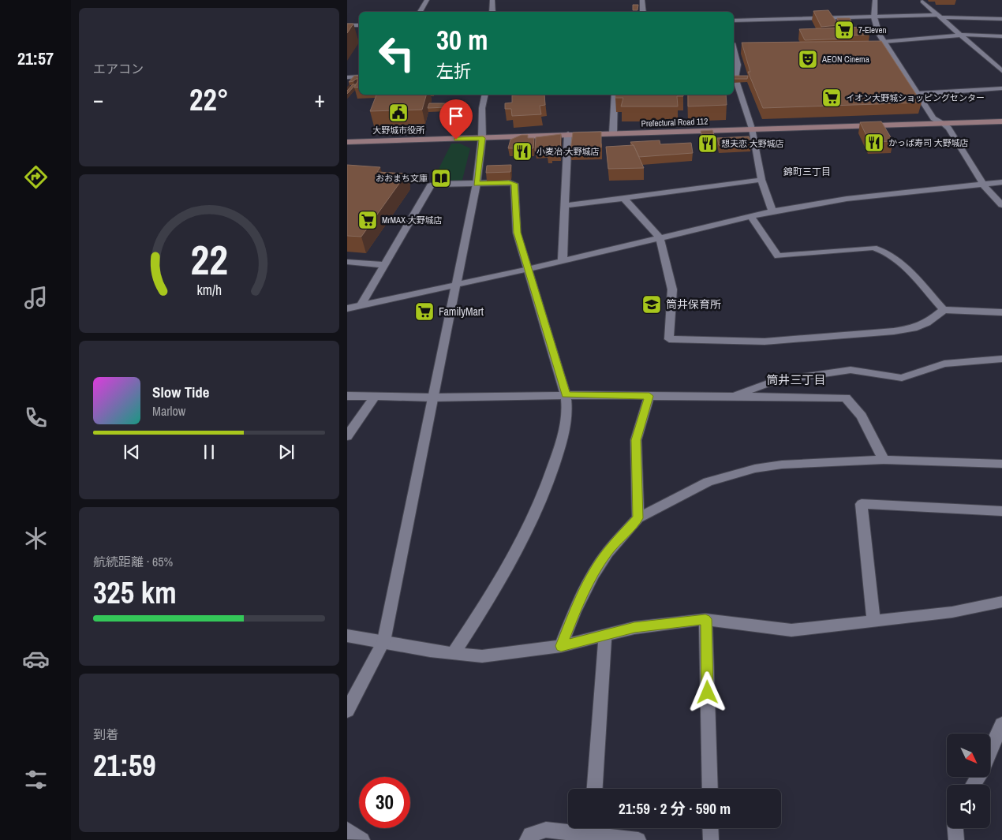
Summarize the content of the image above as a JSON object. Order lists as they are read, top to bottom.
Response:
{
  "streets": {
    "main road": ["Prefectural Road 112"]
  },
  "districts": ["錦町三丁目", "筒井三丁目"],
  "places": {
    "supermarket": [
      "7-Eleven",
      "イオン大野城ショッピングセンター",
      "MrMAX 大野城店",
      "FamilyMart"
    ],
    "theatre": ["AEON Cinema"],
    "public building": ["大野城市役所"],
    "restaurant": ["かっぱ寿司 大野城店", "想夫恋 大野城店", "小麦冶 大野城店"],
    "library": ["おおまち文庫"],
    "school or university": ["筒井保育所"]
  },
  "north": "bottom right",
  "page": {
    "tabs": "21:57",
    "tile": [
      "エアコン",
      ["航続距離 · 65%", "325 km"],
      ["到着", "21:59"]
    ],
    "turn": ["30 m", "左折"],
    "heat": ["−", "22°", "+"],
    "song": ["Slow Tide", "Marlow"],
    "limit": "30",
    "trip": "21:59 · 2 分 · 590 m",
    "gauge": ["22", "km/h"]
  }
}
